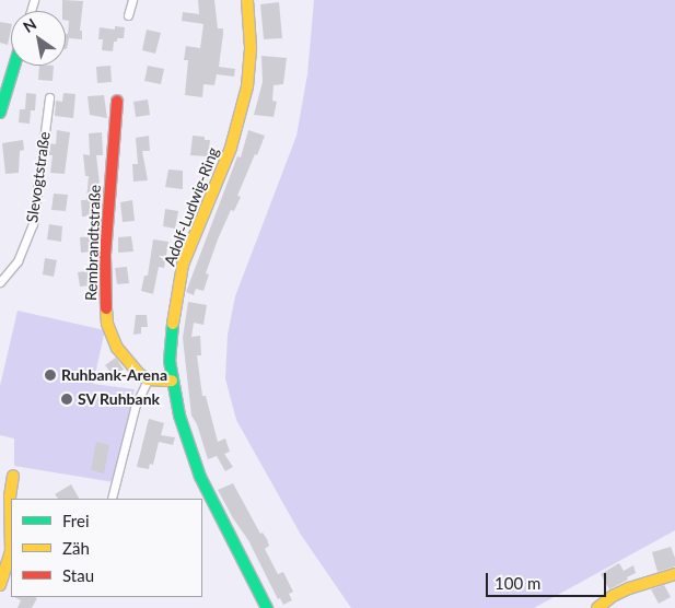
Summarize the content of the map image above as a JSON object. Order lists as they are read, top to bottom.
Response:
{
  "streets": {
    "street": ["Slevogtstraße", "Adolf-Ludwig-Ring", "Rembrandtstraße"]
  },
  "places": ["Ruhbank-Arena", "SV Ruhbank"],
  "legend": ["Frei", "Zäh", "Stau"],
  "scale_bar": "100 m",
  "north": "top left"
}
